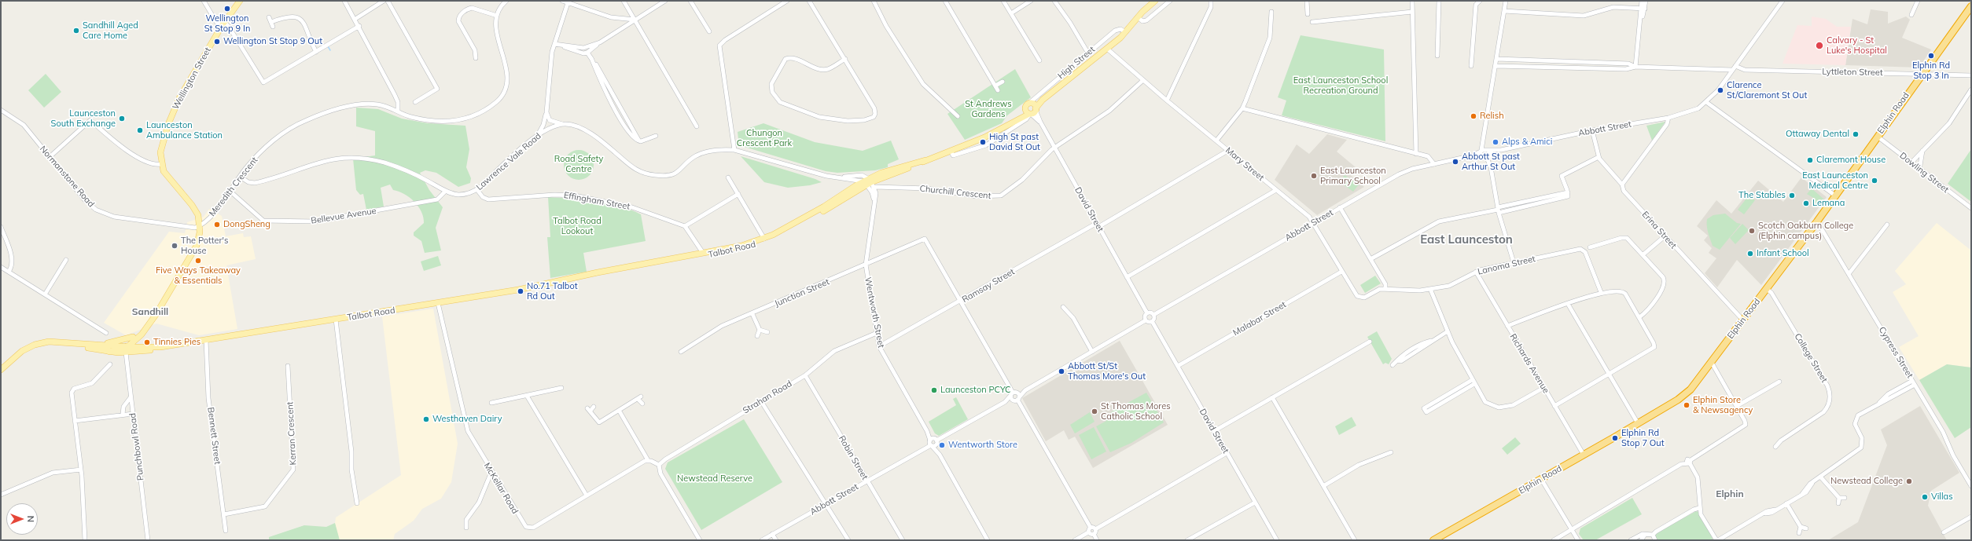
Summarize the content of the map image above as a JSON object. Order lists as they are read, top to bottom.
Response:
{
  "streets": {
    "highway": ["Elphin Road"],
    "main road": ["High Street", "Wellington Street", "Talbot Road"],
    "street": [
      "Lyttleton Street",
      "Abbott Street",
      "Lawrence Vale Road",
      "Mary Street",
      "Dowling Street",
      "Normanstone Road",
      "Meredith Crescent",
      "Churchill Crescent",
      "Effingham Street",
      "David Street",
      "Bellevue Avenue",
      "Erina Street",
      "Lanoma Street",
      "Ramsay Street",
      "Junction Street",
      "Wentworth Street",
      "Malabar Street",
      "Cypress Street",
      "College Street",
      "Richards Avenue",
      "Strahan Road",
      "Kerran Crescent",
      "Bennett Street",
      "Punchbowl Road",
      "Robin Street",
      "McKellar Road"
    ]
  },
  "crossings": [
    ["High Street", "Mary Street"],
    ["High Street", "David Street"],
    ["High Street", "Talbot Road"],
    ["High Street", "Wentworth Street"],
    ["Lyttleton Street", "Elphin Road"],
    ["Lyttleton Street", "Abbott Street"],
    ["Wellington Street", "Normanstone Road"],
    ["Wellington Street", "Meredith Crescent"],
    ["Elphin Road", "Dowling Street"],
    ["Elphin Road", "Erina Street"],
    ["Elphin Road", "Cypress Street"],
    ["Elphin Road", "College Street"],
    ["Elphin Road", "Richards Avenue"],
    ["Abbott Street", "Mary Street"],
    ["Abbott Street", "Erina Street"],
    ["Abbott Street", "Wentworth Street"],
    ["Abbott Street", "Robin Street"],
    ["Lawrence Vale Road", "Meredith Crescent"],
    ["Lawrence Vale Road", "Effingham Street"],
    ["Lawrence Vale Road", "Bellevue Avenue"],
    ["Mary Street", "Churchill Crescent"],
    ["Mary Street", "Lanoma Street"],
    ["Mary Street", "Ramsay Street"],
    ["Mary Street", "Malabar Street"],
    ["Normanstone Road", "Meredith Crescent"],
    ["Meredith Crescent", "Bellevue Avenue"],
    ["Churchill Crescent", "David Street"],
    ["Churchill Crescent", "Wentworth Street"],
    ["David Street", "Ramsay Street"],
    ["David Street", "Malabar Street"],
    ["Talbot Road", "Wentworth Street"],
    ["Talbot Road", "Bennett Street"],
    ["Talbot Road", "Punchbowl Road"],
    ["Talbot Road", "McKellar Road"],
    ["Lanoma Street", "Richards Avenue"],
    ["Ramsay Street", "Junction Street"],
    ["Ramsay Street", "Wentworth Street"],
    ["Junction Street", "Wentworth Street"],
    ["Wentworth Street", "Strahan Road"],
    ["Strahan Road", "Robin Street"],
    ["Kerran Crescent", "Bennett Street"]
  ],
  "districts": ["East Launceston", "Sandhill", "Elphin"],
  "parks": [
    "East Launceston School Recreation Ground",
    "St Andrews Gardens",
    "Chungon Crescent Park",
    "Road Safety Centre",
    "Talbot Road Lookout",
    "Newstead Reserve"
  ],
  "places": [
    "Wellington St Stop 9 In",
    "Sandhill Aged Care Home",
    "Wellington St Stop 9 Out",
    "Calvary - St Luke's Hospital",
    "Elphin Rd Stop 3 In",
    "Clarence St/Claremont St Out",
    "Relish",
    "Launceston South Exchange",
    "Launceston Ambulance Station",
    "Ottaway Dental",
    "High St past David St Out",
    "Alps & Amici",
    "Claremont House",
    "Abbott St past Arthur St Out",
    "East Launceston Primary School",
    "East Launceston Medical Centre",
    "The Stables",
    "Lemana",
    "DongSheng",
    "Scotch Oakburn College (Elphin campus)",
    "The Potter's House",
    "Infant School",
    "Five Ways Takeaway & Essentials",
    "No.71 Talbot Rd Out",
    "Tinnies Pies",
    "Abbott St/St Thomas More's Out",
    "Launceston PCYC",
    "Elphin Store & Newsagency",
    "St Thomas Mores Catholic School",
    "Westhaven Dairy",
    "Elphin Rd Stop 7 Out",
    "Wentworth Store",
    "Newstead College",
    "Villas"
  ],
  "north": "right"
}
